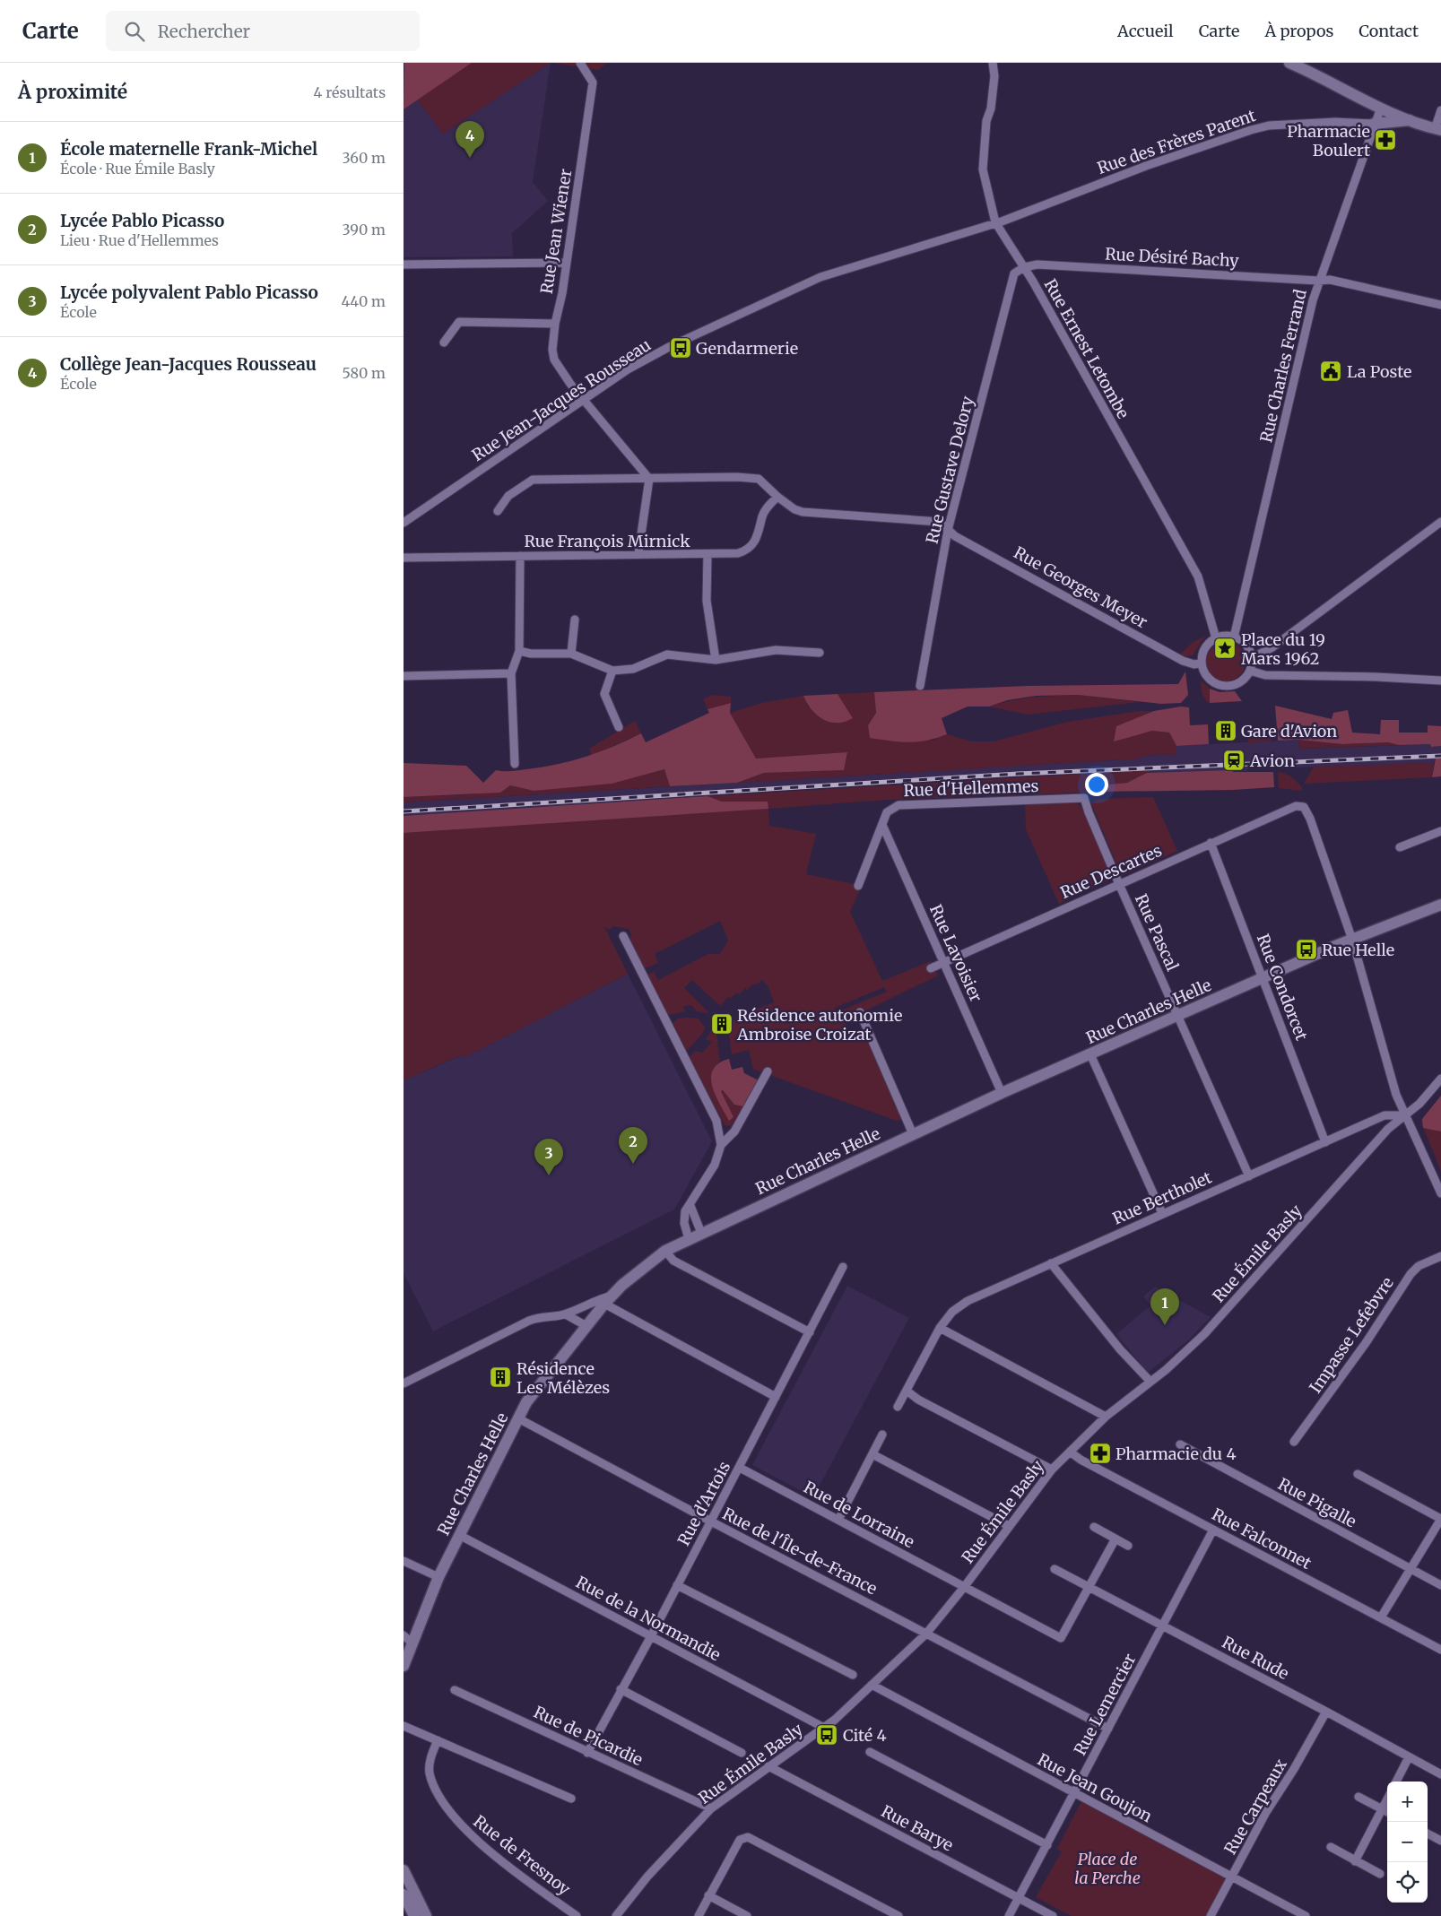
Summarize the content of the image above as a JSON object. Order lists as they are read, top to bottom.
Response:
{
  "streets": {
    "street": [
      "Rue des Frères Parent",
      "Rue Jean Wiener",
      "Rue Désiré Bachy",
      "Rue Ernest Letombe",
      "Rue Charles Ferrand",
      "Rue Jean-Jacques Rousseau",
      "Rue Gustave Delory",
      "Rue François Mirnick",
      "Rue Georges Meyer",
      "Rue d'Hellemmes",
      "Rue Descartes",
      "Rue Pascal",
      "Rue Lavoisier",
      "Rue Condorcet",
      "Rue Charles Helle",
      "Rue Bertholet",
      "Rue Émile Basly",
      "Impasse Lefebvre",
      "Rue Pigalle",
      "Rue d'Artois",
      "Rue de Lorraine",
      "Rue Falconnet",
      "Rue de l'Île-de-France",
      "Rue de la Normandie",
      "Rue Rude",
      "Rue Lemercier",
      "Rue de Picardie",
      "Rue Jean Goujon",
      "Rue Carpeaux",
      "Rue Barye",
      "Rue de Fresnoy"
    ]
  },
  "crossings": [
    ["Rue des Frères Parent", "Rue Ernest Letombe"],
    ["Rue des Frères Parent", "Rue Charles Ferrand"],
    ["Rue des Frères Parent", "Rue Jean-Jacques Rousseau"],
    ["Rue Jean Wiener", "Rue Jean-Jacques Rousseau"],
    ["Rue Jean Wiener", "Rue Georges Meyer"],
    ["Rue Désiré Bachy", "Rue Ernest Letombe"],
    ["Rue Désiré Bachy", "Rue Charles Ferrand"],
    ["Rue Désiré Bachy", "Rue Gustave Delory"],
    ["Rue Ernest Letombe", "Rue Charles Ferrand"],
    ["Rue Ernest Letombe", "Rue Jean-Jacques Rousseau"],
    ["Rue Ernest Letombe", "Rue Gustave Delory"],
    ["Rue Ernest Letombe", "Rue Georges Meyer"],
    ["Rue Charles Ferrand", "Rue Georges Meyer"],
    ["Rue Gustave Delory", "Rue Georges Meyer"],
    ["Rue François Mirnick", "Rue Georges Meyer"],
    ["Rue d'Hellemmes", "Rue Pascal"],
    ["Rue d'Hellemmes", "Rue Lavoisier"],
    ["Rue Descartes", "Rue Pascal"],
    ["Rue Descartes", "Rue Lavoisier"],
    ["Rue Descartes", "Rue Condorcet"],
    ["Rue Descartes", "Rue Charles Helle"],
    ["Rue Pascal", "Rue Charles Helle"],
    ["Rue Pascal", "Rue Bertholet"],
    ["Rue Lavoisier", "Rue Charles Helle"],
    ["Rue Condorcet", "Rue Charles Helle"],
    ["Rue Condorcet", "Rue Bertholet"],
    ["Rue Charles Helle", "Rue de l'Île-de-France"],
    ["Rue Charles Helle", "Rue de la Normandie"],
    ["Rue Bertholet", "Rue Émile Basly"],
    ["Rue Émile Basly", "Rue de Lorraine"],
    ["Rue Émile Basly", "Rue Falconnet"],
    ["Rue Émile Basly", "Rue de l'Île-de-France"],
    ["Rue Émile Basly", "Rue de la Normandie"],
    ["Rue Émile Basly", "Rue de Picardie"],
    ["Rue Émile Basly", "Rue Jean Goujon"],
    ["Rue Émile Basly", "Rue Barye"],
    ["Rue d'Artois", "Rue de Lorraine"],
    ["Rue d'Artois", "Rue de l'Île-de-France"],
    ["Rue d'Artois", "Rue de la Normandie"],
    ["Rue d'Artois", "Rue de Picardie"],
    ["Rue de Lorraine", "Rue Rude"],
    ["Rue Falconnet", "Rue Lemercier"],
    ["Rue de l'Île-de-France", "Rue Lemercier"],
    ["Rue Rude", "Rue Lemercier"],
    ["Rue Rude", "Rue Carpeaux"],
    ["Rue Lemercier", "Rue Jean Goujon"],
    ["Rue Lemercier", "Rue Barye"],
    ["Rue Jean Goujon", "Rue Carpeaux"]
  ],
  "parks": ["Place de la Perche"],
  "places": {
    "pharmacy": ["Pharmacie Boulert", "Pharmacie du 4"],
    "bus stop": ["Gendarmerie", "Rue Helle", "Cité 4"],
    "public building": ["La Poste"],
    "place": ["Place du 19 Mars 1962"],
    "building": ["Gare d'Avion", "Résidence autonomie Ambroise Croizat", "Résidence Les Mélèzes"],
    "station": ["Avion"]
  },
  "page": {
    "header": "Carte",
    "search": "Rechercher",
    "nav": [
      "Accueil",
      "Carte",
      "À propos",
      "Contact"
    ],
    "heading": ["À proximité", "4 résultats"],
    "list": [
      {
        "mark": "1",
        "name": "École maternelle Frank-Michel",
        "note": "École · Rue Émile Basly",
        "value": "360 m"
      },
      {
        "mark": "2",
        "name": "Lycée Pablo Picasso",
        "note": "Lieu · Rue d'Hellemmes",
        "value": "390 m"
      },
      {
        "mark": "3",
        "name": "Lycée polyvalent Pablo Picasso",
        "note": "École",
        "value": "440 m"
      },
      {
        "mark": "4",
        "name": "Collège Jean-Jacques Rousseau",
        "note": "École",
        "value": "580 m"
      }
    ],
    "pins": [
      "4",
      "2",
      "3",
      "1"
    ],
    "map_buttons": ["+", "−"]
  }
}
